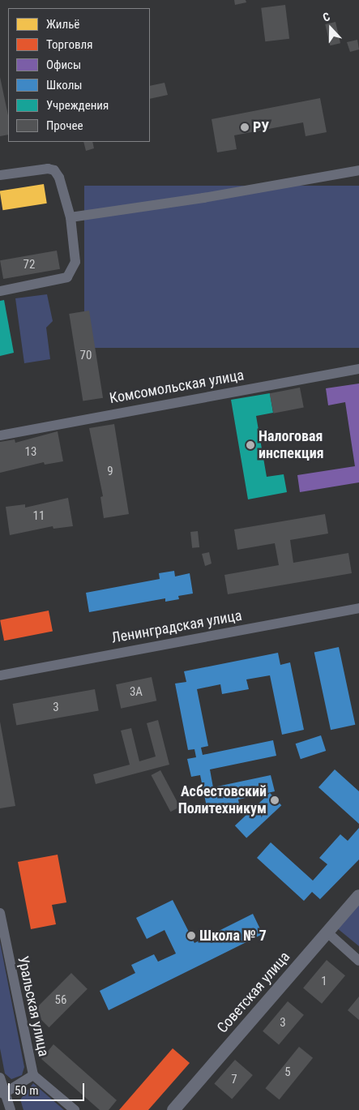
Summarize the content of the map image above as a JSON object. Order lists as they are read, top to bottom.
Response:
{
  "streets": {
    "street": [
      "Комсомольская улица",
      "Ленинградская улица",
      "Советская улица",
      "Уральская улица"
    ]
  },
  "places": [
    "РУ",
    "Налоговая инспекция",
    "Асбестовский Политехникум",
    "Школа № 7"
  ],
  "house_numbers": [
    "72",
    "70",
    "13",
    "9",
    "11",
    "3А",
    "3",
    "1",
    "56",
    "3",
    "5",
    "7"
  ],
  "legend": [
    "Жильё",
    "Торговля",
    "Офисы",
    "Школы",
    "Учреждения",
    "Прочее"
  ],
  "scale_bar": "50 m",
  "north": "top"
}
